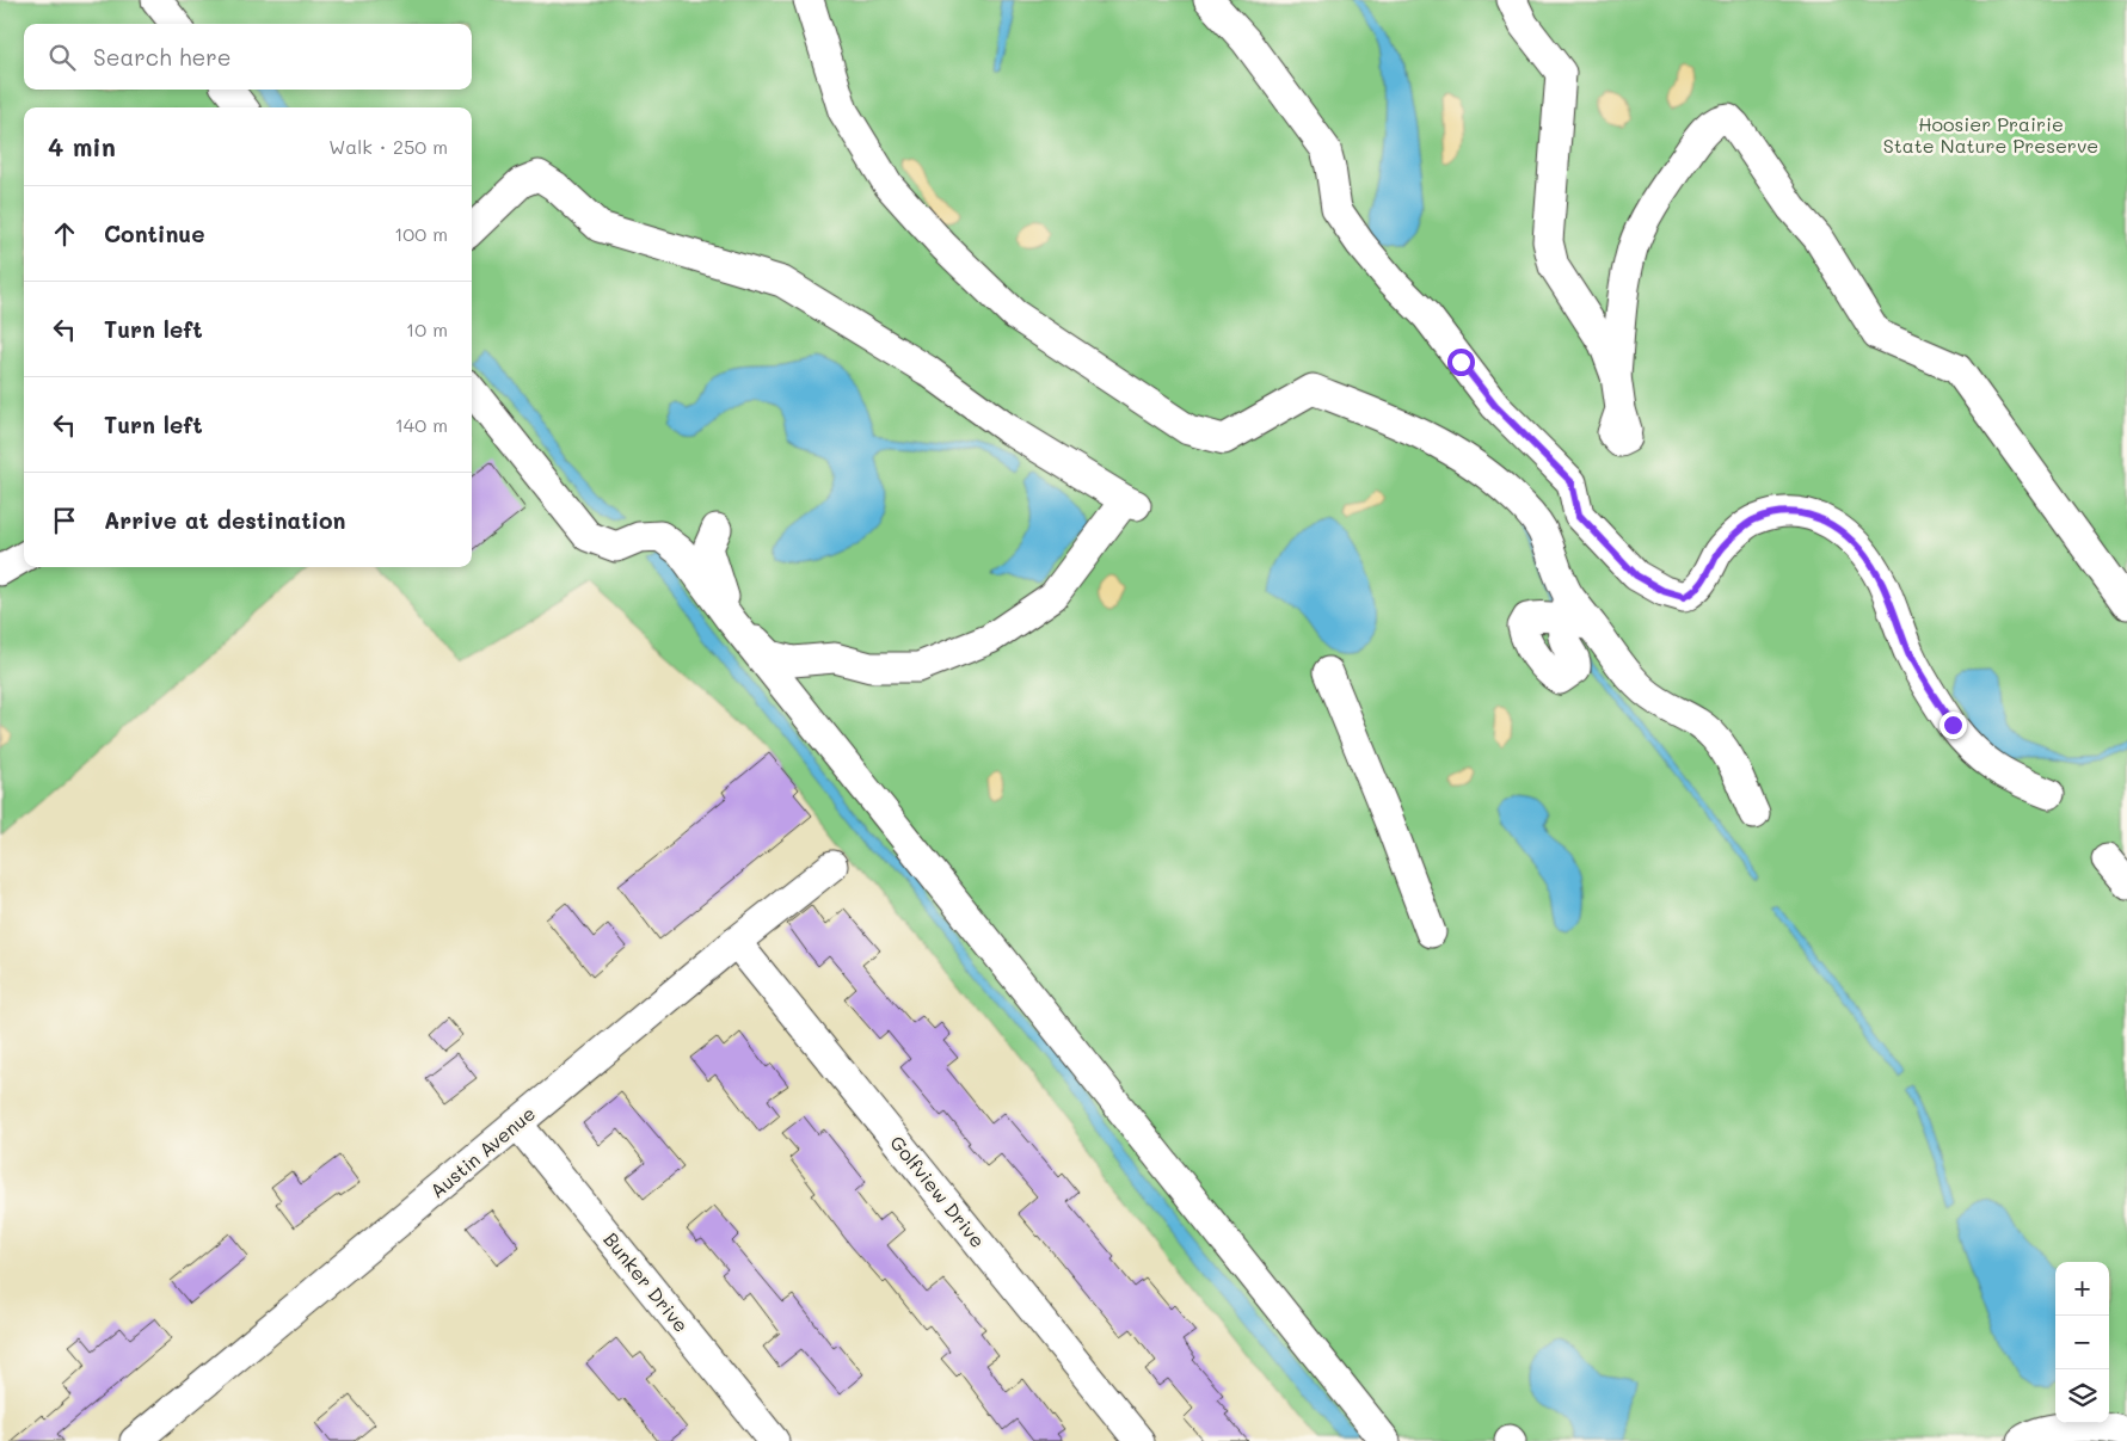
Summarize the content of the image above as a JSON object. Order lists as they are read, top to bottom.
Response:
{
  "streets": {
    "street": ["Austin Avenue", "Golfview Drive", "Bunker Drive"]
  },
  "crossings": [
    ["Austin Avenue", "Golfview Drive"],
    ["Austin Avenue", "Bunker Drive"]
  ],
  "parks": ["Hoosier Prairie State Nature Preserve"],
  "page": {
    "search": "Search here",
    "heading": ["4 min", "Walk · 250 m"],
    "list": [
      ["Continue", "100 m"],
      ["Turn left", "10 m"],
      ["Turn left", "140 m"],
      "Arrive at destination"
    ],
    "map_buttons": ["+", "−"]
  }
}
